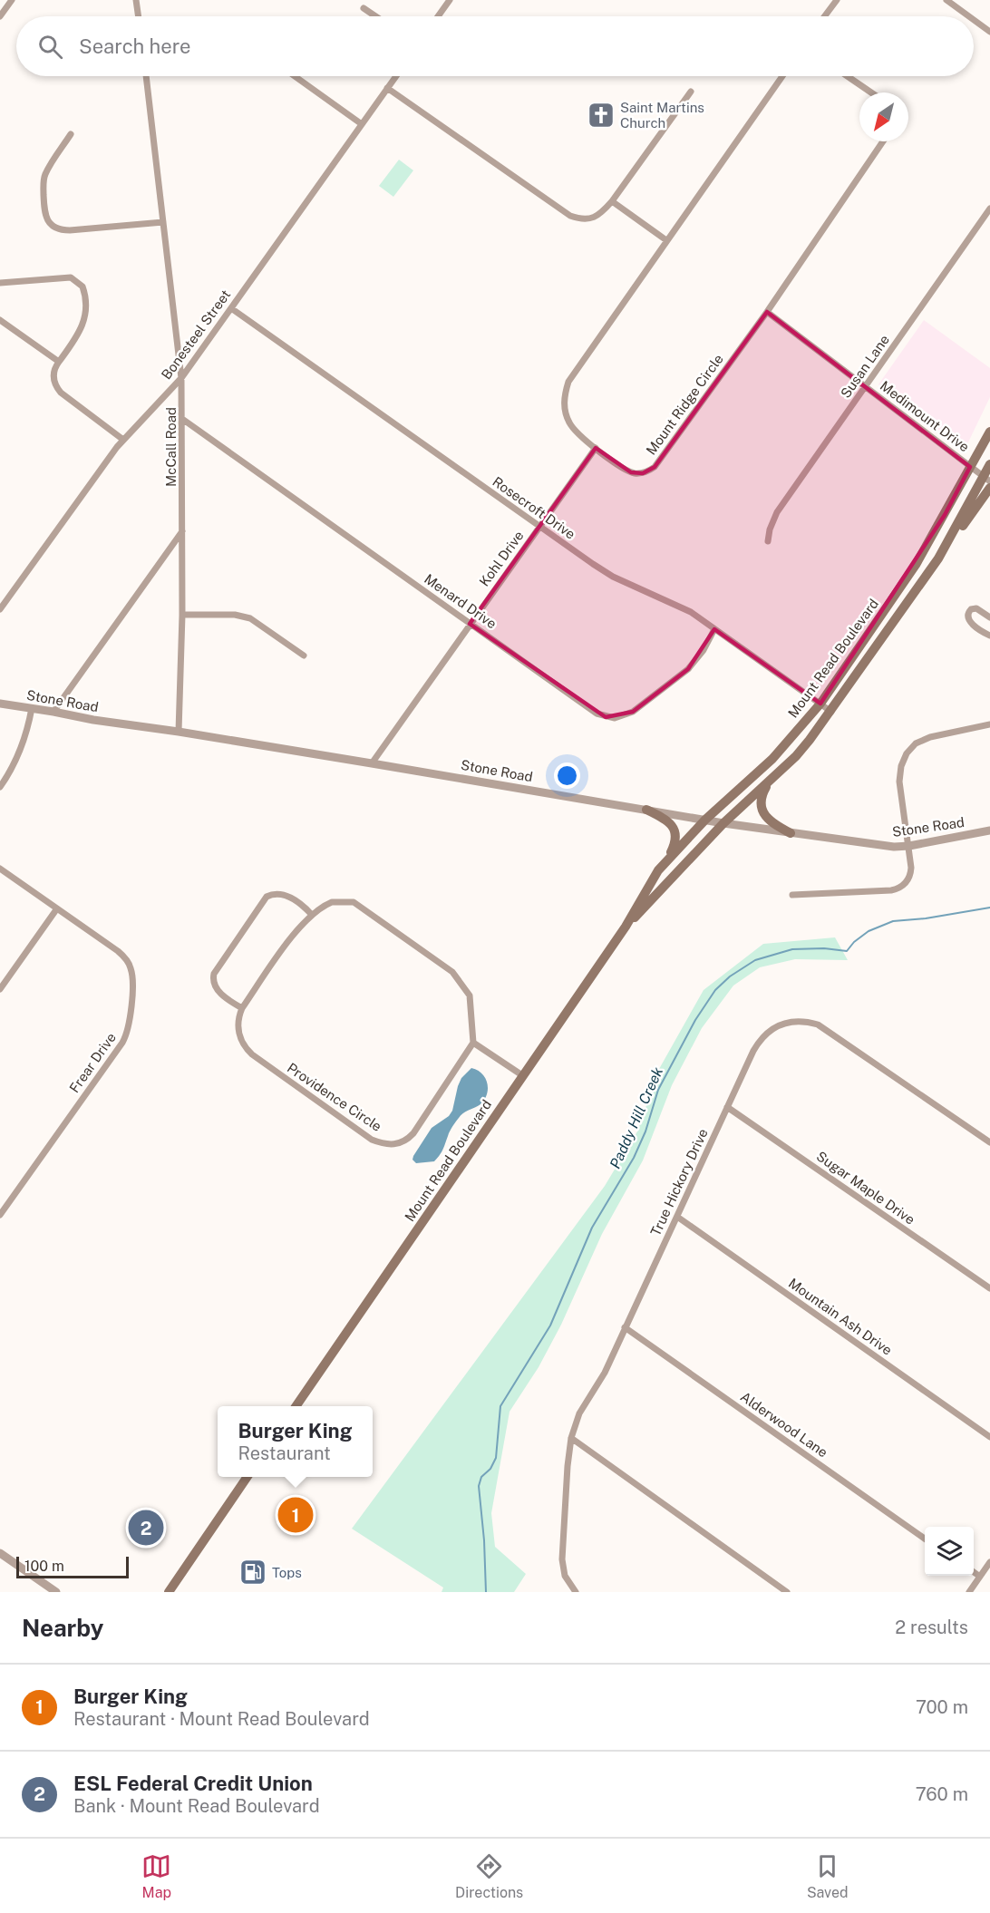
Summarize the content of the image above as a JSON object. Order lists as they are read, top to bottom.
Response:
{
  "streets": {
    "main road": ["Mount Read Boulevard"],
    "street": [
      "Bonesteel Street",
      "Susan Lane",
      "Mount Ridge Circle",
      "Medimount Drive",
      "McCall Road",
      "Rosecroft Drive",
      "Kohl Drive",
      "Menard Drive",
      "Stone Road",
      "Frear Drive",
      "Providence Circle",
      "True Hickory Drive",
      "Sugar Maple Drive",
      "Mountain Ash Drive",
      "Alderwood Lane"
    ]
  },
  "crossings": [
    ["Bonesteel Street", "McCall Road"],
    ["Bonesteel Street", "Rosecroft Drive"],
    ["Susan Lane", "Medimount Drive"],
    ["Mount Ridge Circle", "Medimount Drive"],
    ["Mount Ridge Circle", "Kohl Drive"],
    ["Medimount Drive", "Mount Read Boulevard"],
    ["McCall Road", "Menard Drive"],
    ["McCall Road", "Stone Road"],
    ["Rosecroft Drive", "Kohl Drive"],
    ["Rosecroft Drive", "Menard Drive"],
    ["Rosecroft Drive", "Mount Read Boulevard"],
    ["Kohl Drive", "Menard Drive"],
    ["Kohl Drive", "Stone Road"],
    ["Mount Read Boulevard", "Stone Road"],
    ["True Hickory Drive", "Sugar Maple Drive"],
    ["True Hickory Drive", "Mountain Ash Drive"],
    ["True Hickory Drive", "Alderwood Lane"]
  ],
  "water": ["Paddy Hill Creek"],
  "places": {
    "church": ["Saint Martins Church"],
    "fuel station": ["Tops"]
  },
  "scale_bar": "100 m",
  "north": "bottom left",
  "page": {
    "search": "Search here",
    "popup": ["Burger King", "Restaurant"],
    "pins": ["1", "2"],
    "scale": "100 m",
    "heading": ["Nearby", "2 results"],
    "list": [
      {
        "mark": "1",
        "name": "Burger King",
        "note": "Restaurant · Mount Read Boulevard",
        "value": "700 m"
      },
      {
        "mark": "2",
        "name": "ESL Federal Credit Union",
        "note": "Bank · Mount Read Boulevard",
        "value": "760 m"
      }
    ],
    "nav": ["Map", "Directions", "Saved"]
  }
}
